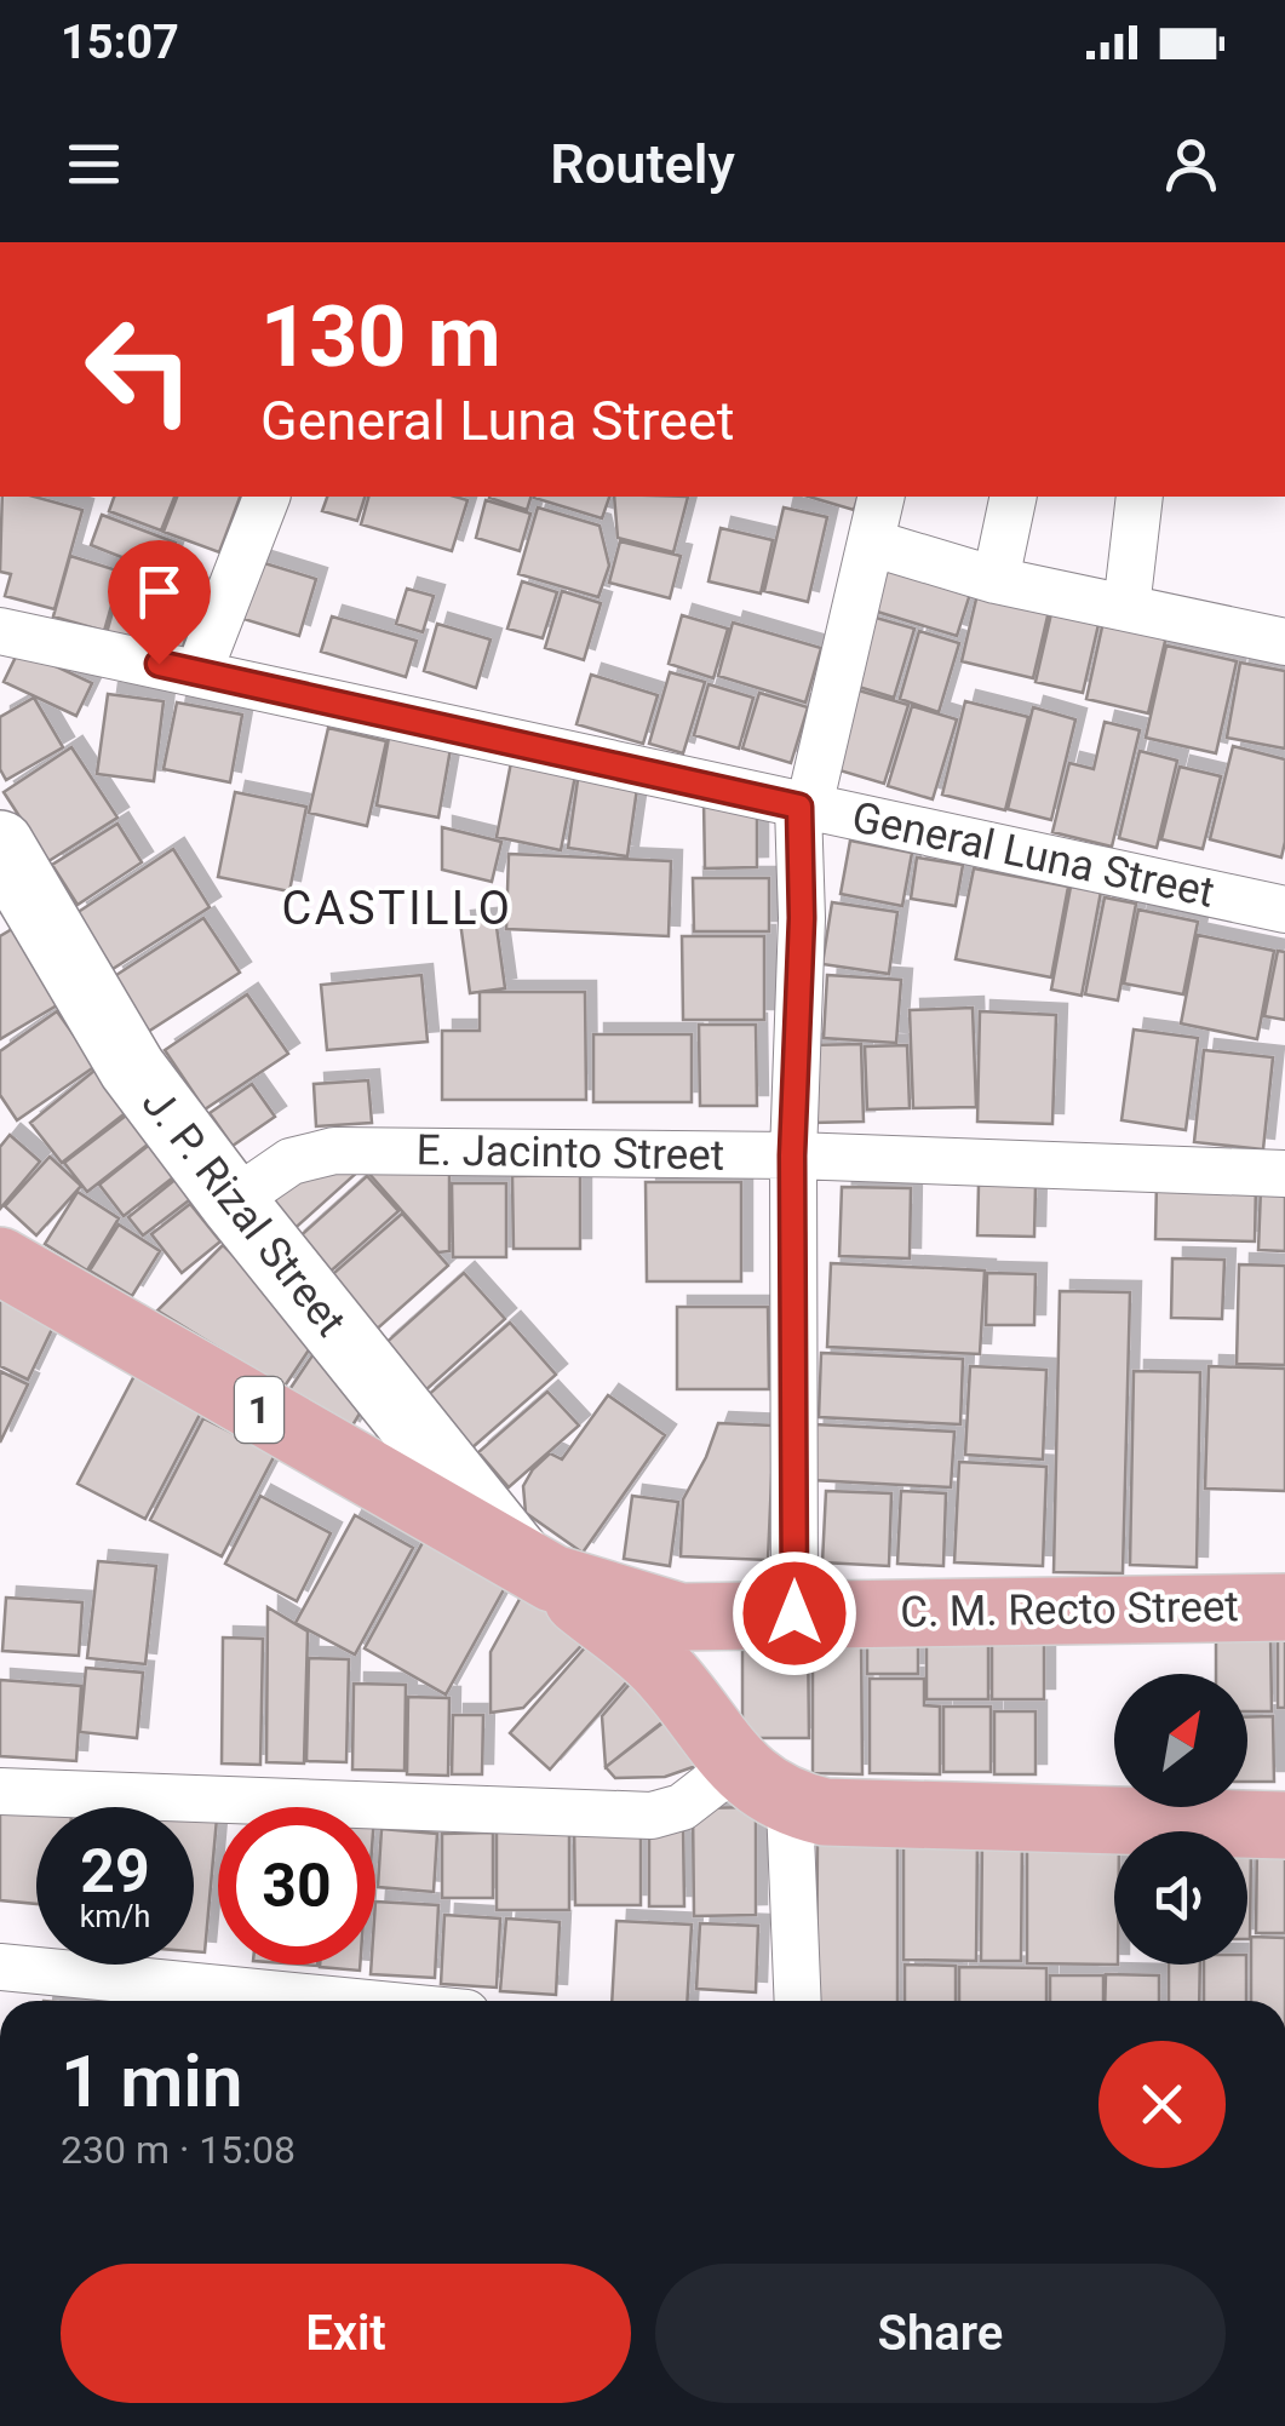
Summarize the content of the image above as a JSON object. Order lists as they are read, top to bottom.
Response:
{
  "streets": {
    "main road": ["J. P. Rizal Street", "1", "C. M. Recto Street"],
    "street": ["General Luna Street", "E. Jacinto Street"]
  },
  "crossings": [
    ["E. Jacinto Street", "J. P. Rizal Street"],
    ["J. P. Rizal Street", "C. M. Recto Street"]
  ],
  "districts": ["CASTILLO"],
  "north": "top right",
  "page": {
    "status": "15:07",
    "header": "Routely",
    "turn": ["130 m", "General Luna Street"],
    "speed": "29 km/h",
    "limit": "30",
    "heading": ["1 min", "230 m · 15:08"],
    "buttons": ["Exit", "Share"]
  }
}
